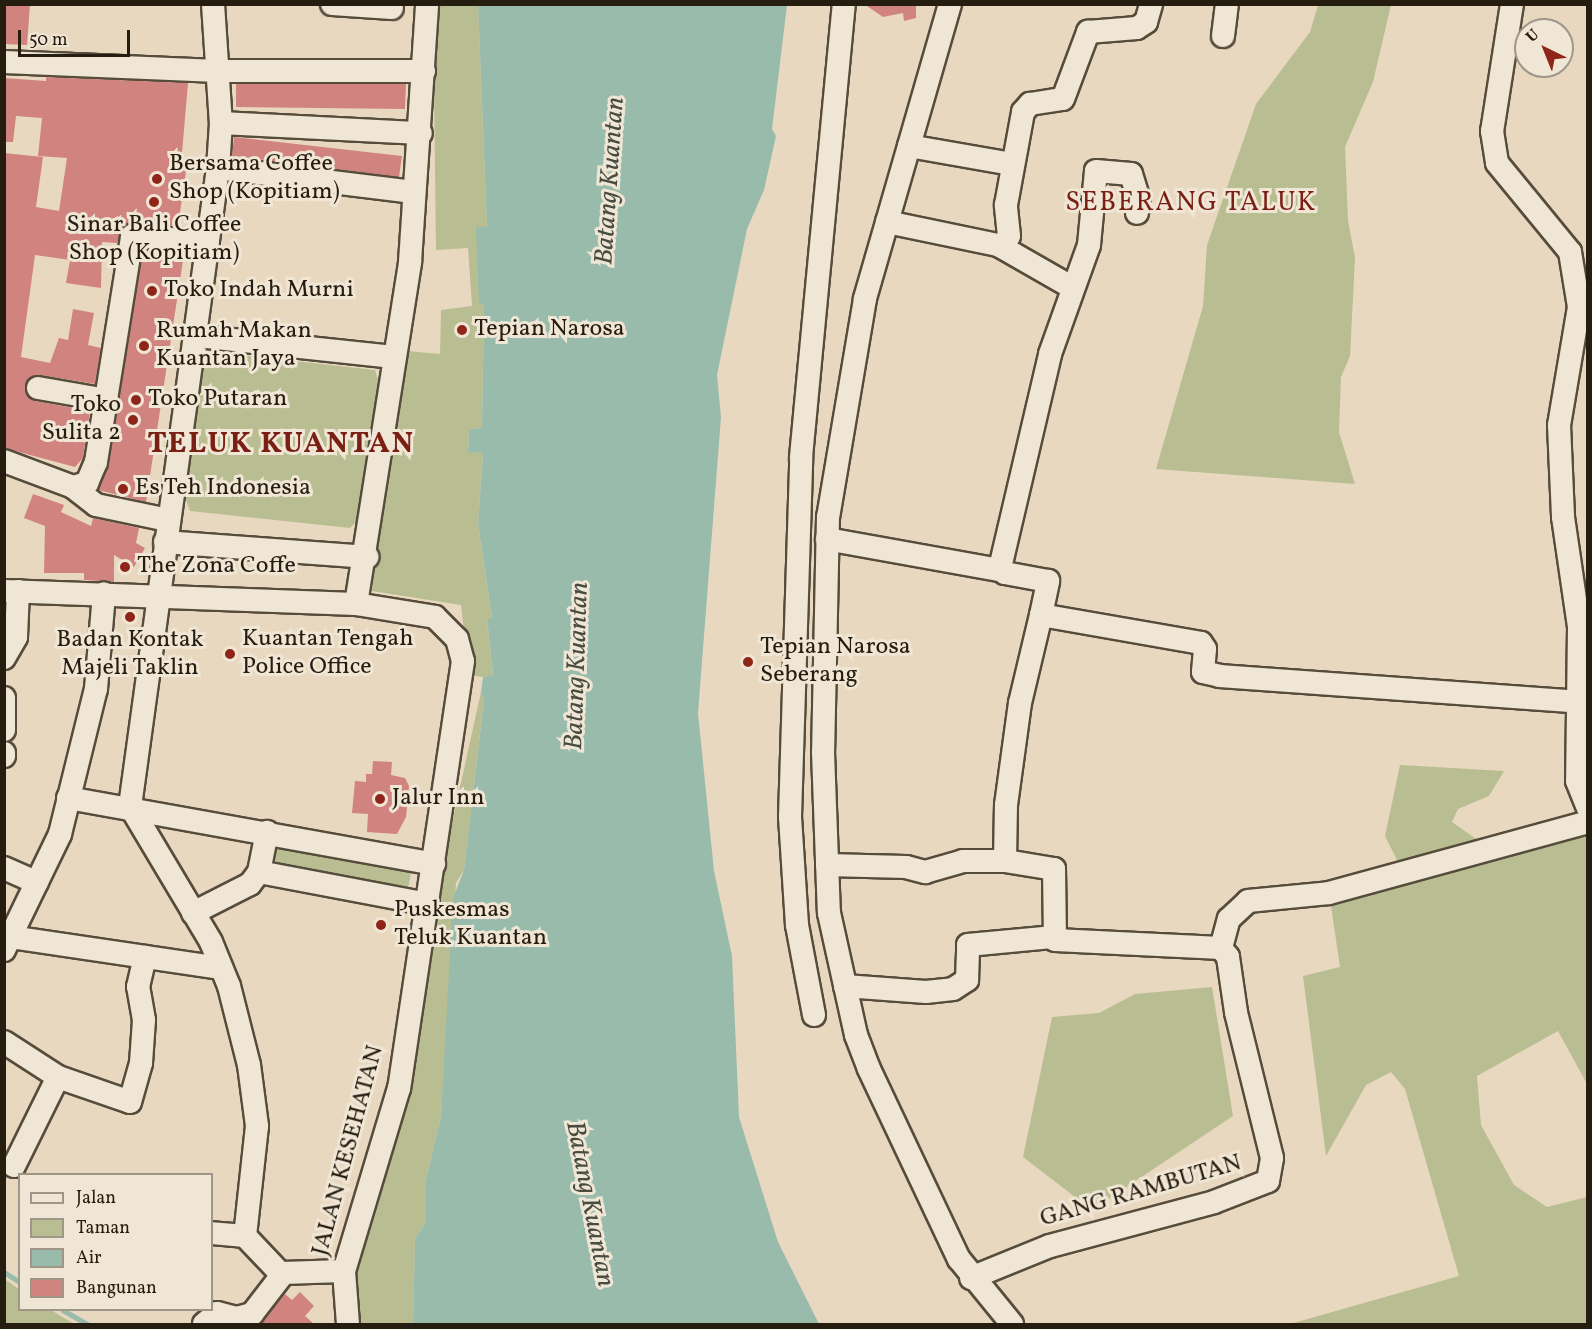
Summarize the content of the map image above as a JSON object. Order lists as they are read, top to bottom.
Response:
{
  "streets": {
    "street": ["JALAN KESEHATAN", "GANG RAMBUTAN"]
  },
  "districts": ["SEBERANG TALUK", "TELUK KUANTAN"],
  "water": ["Batang Kuantan"],
  "places": [
    "Bersama Coffee Shop (Kopitiam)",
    "Sinar Bali Coffee Shop (Kopitiam)",
    "Toko Indah Murni",
    "Tepian Narosa",
    "Rumah Makan Kuantan Jaya",
    "Toko Putaran",
    "Toko Sulita 2",
    "Es Teh Indonesia",
    "The Zona Coffe",
    "Badan Kontak Majeli Taklin",
    "Kuantan Tengah Police Office",
    "Tepian Narosa Seberang",
    "Jalur Inn",
    "Puskesmas Teluk Kuantan"
  ],
  "legend": [
    "Jalan",
    "Taman",
    "Air",
    "Bangunan"
  ],
  "scale_bar": "50 m",
  "north": "top left"
}
